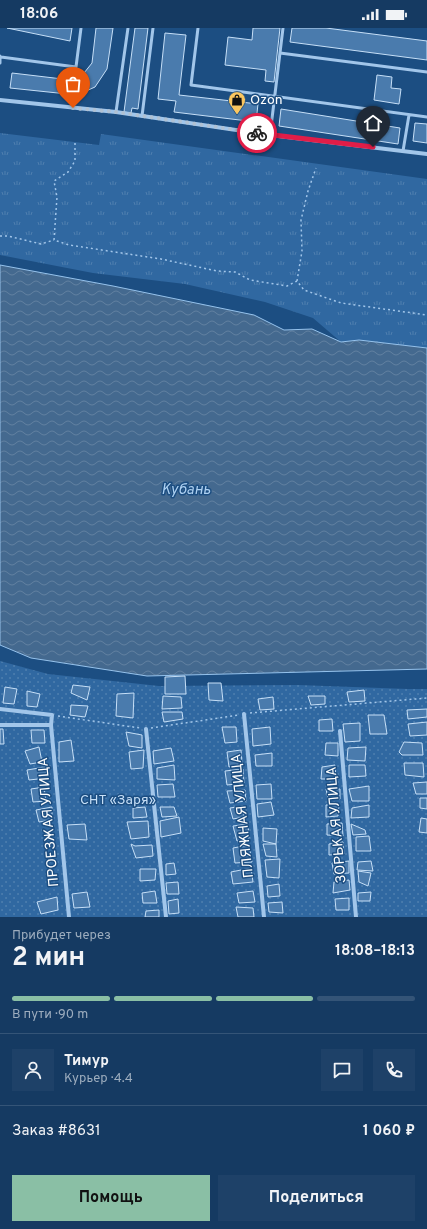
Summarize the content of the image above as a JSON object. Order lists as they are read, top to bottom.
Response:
{
  "streets": {
    "street": ["ПЛЯЖНАЯ УЛИЦА", "ПРОЕЗЖАЯ УЛИЦА", "ЗОРЬКАЯ УЛИЦА"]
  },
  "water": ["Кубань"],
  "parks": ["СНТ «Заря»"],
  "places": {
    "shop": ["Ozon"]
  },
  "page": {
    "status": "18:06",
    "heading": ["2 мин", "Прибудет через", "18:08–18:13"],
    "panel": [
      "Тимур",
      "Курьер · 4.4",
      "Заказ #8631",
      "1 060 ₽"
    ],
    "bar": "В пути · 90 m",
    "buttons": ["Помощь", "Поделиться"]
  }
}
